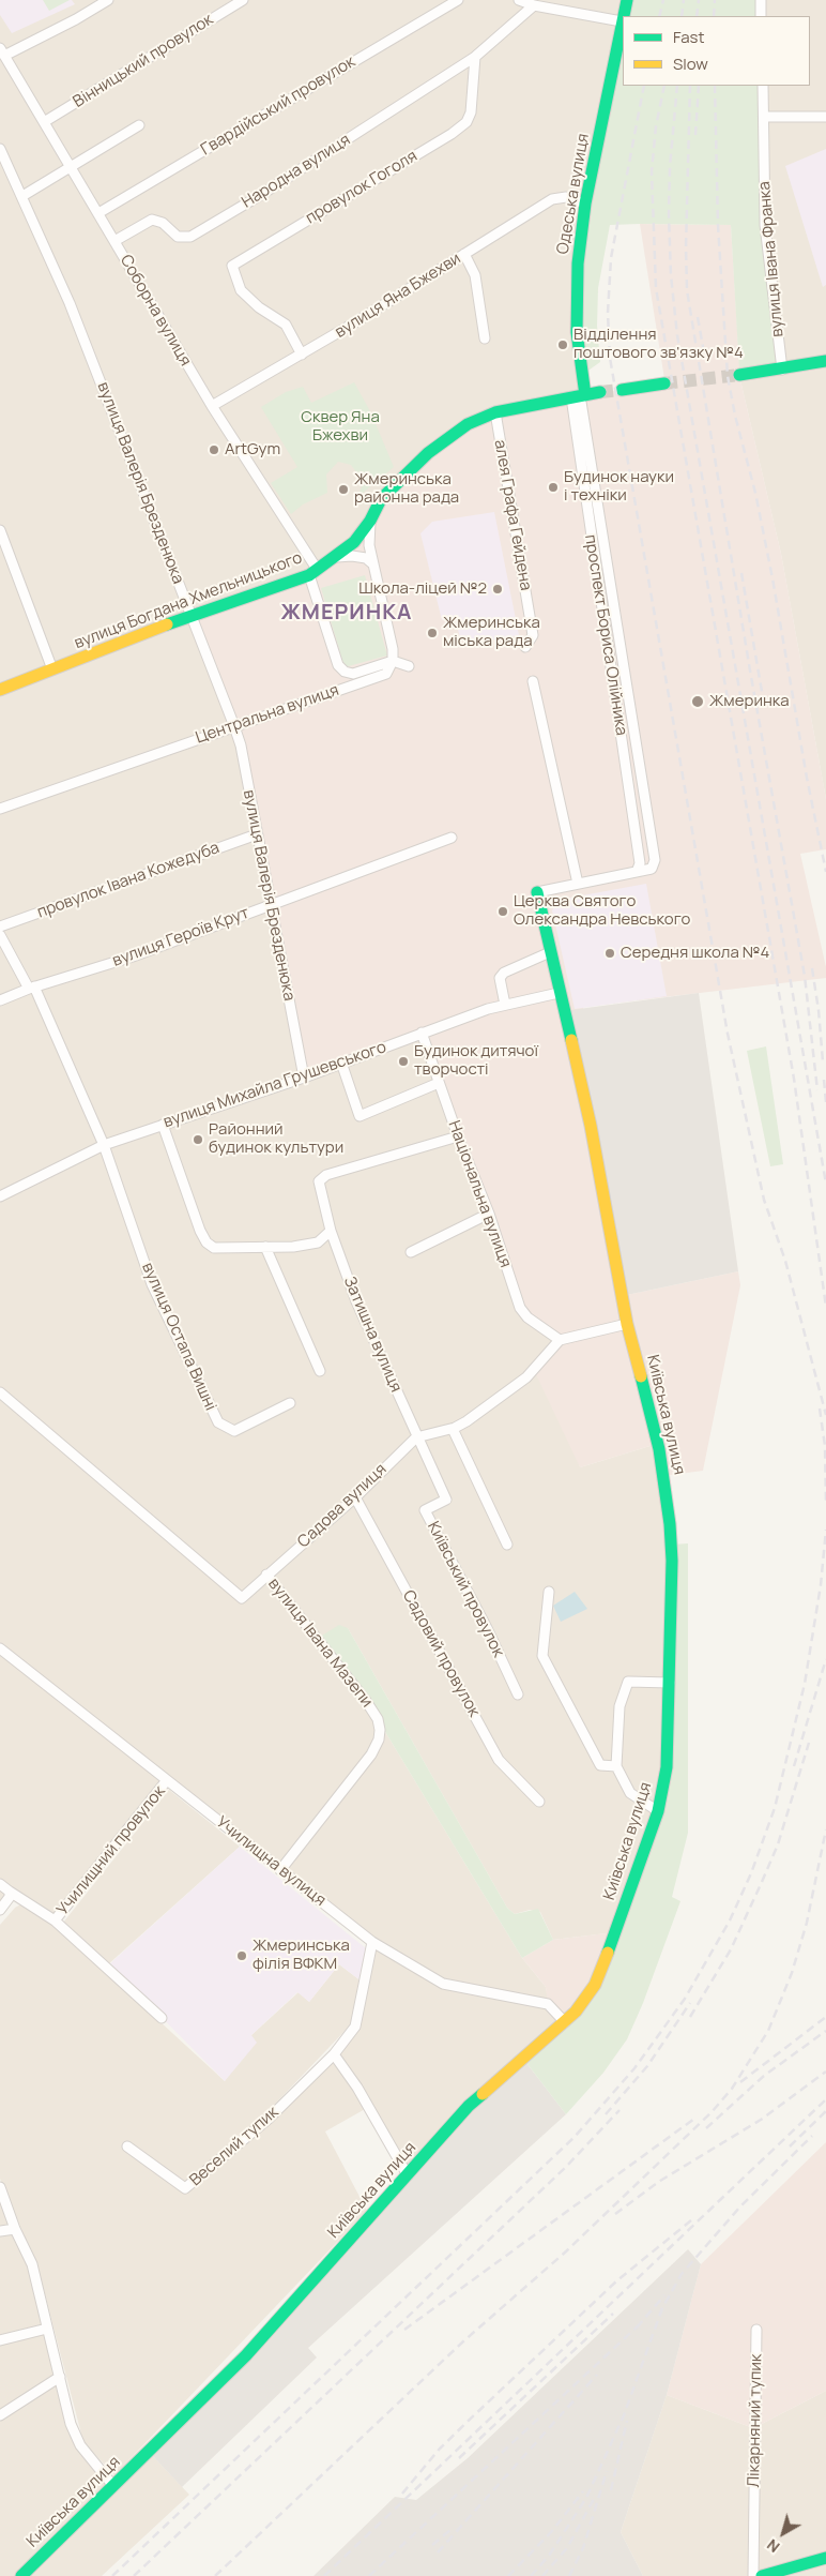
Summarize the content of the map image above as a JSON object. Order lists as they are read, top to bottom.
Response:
{
  "streets": {
    "street": [
      "Вінницький провулок",
      "Гвардійський провулок",
      "Народна вулиця",
      "провулок Гоголя",
      "Одеська вулиця",
      "вулиця Івана Франка",
      "вулиця Яна Бжехви",
      "Соборна вулиця",
      "вулиця Валерія Брезденюка",
      "алея Графа Гейдена",
      "вулиця Богдана Хмельницького",
      "проспект Бориса Олійника",
      "Центральна вулиця",
      "провулок Івана Кожедуба",
      "вулиця Героїв Крут",
      "вулиця Михайла Грушевського",
      "Національна вулиця",
      "Затишна вулиця",
      "вулиця Остапа Вишні",
      "Київська вулиця",
      "Садова вулиця",
      "Київський провулок",
      "вулиця Івана Мазепи",
      "Садовий провулок",
      "Училищний провулок",
      "Училищна вулиця",
      "Веселий тупик",
      "Лікарняний тупик"
    ]
  },
  "crossings": [
    ["Вінницький провулок", "Соборна вулиця"],
    ["Гвардійський провулок", "Соборна вулиця"],
    ["Народна вулиця", "провулок Гоголя"],
    ["Народна вулиця", "Соборна вулиця"],
    ["провулок Гоголя", "вулиця Яна Бжехви"],
    ["Одеська вулиця", "вулиця Яна Бжехви"],
    ["Одеська вулиця", "вулиця Богдана Хмельницького"],
    ["Одеська вулиця", "проспект Бориса Олійника"],
    ["вулиця Яна Бжехви", "Соборна вулиця"],
    ["Соборна вулиця", "вулиця Богдана Хмельницького"],
    ["Соборна вулиця", "Центральна вулиця"],
    ["вулиця Валерія Брезденюка", "вулиця Богдана Хмельницького"],
    ["вулиця Валерія Брезденюка", "Центральна вулиця"],
    ["вулиця Валерія Брезденюка", "провулок Івана Кожедуба"],
    ["вулиця Валерія Брезденюка", "вулиця Героїв Крут"],
    ["вулиця Валерія Брезденюка", "вулиця Михайла Грушевського"],
    ["алея Графа Гейдена", "вулиця Богдана Хмельницького"],
    ["вулиця Богдана Хмельницького", "проспект Бориса Олійника"],
    ["вулиця Михайла Грушевського", "Національна вулиця"],
    ["вулиця Михайла Грушевського", "вулиця Остапа Вишні"],
    ["вулиця Михайла Грушевського", "Київська вулиця"],
    ["Національна вулиця", "Затишна вулиця"],
    ["Затишна вулиця", "Садова вулиця"],
    ["Затишна вулиця", "Київський провулок"],
    ["Київська вулиця", "Училищна вулиця"],
    ["Садова вулиця", "Київський провулок"],
    ["Садова вулиця", "вулиця Івана Мазепи"],
    ["Садова вулиця", "Садовий провулок"],
    ["вулиця Івана Мазепи", "Училищна вулиця"],
    ["Училищний провулок", "Училищна вулиця"]
  ],
  "districts": ["ЖМЕРИНКА"],
  "parks": ["Сквер Яна Бжехви"],
  "places": [
    "Відділення поштового зв'язку №4",
    "ArtGym",
    "Будинок науки і техніки",
    "Жмеринська районна рада",
    "Школа-ліцей №2",
    "Жмеринська міська рада",
    "Жмеринка",
    "Церква Святого Олександра Невського",
    "Середня школа №4",
    "Будинок дитячої творчості",
    "Районний будинок культури",
    "Жмеринська філія ВФКМ"
  ],
  "legend": ["Fast", "Slow"],
  "north": "bottom left"
}
